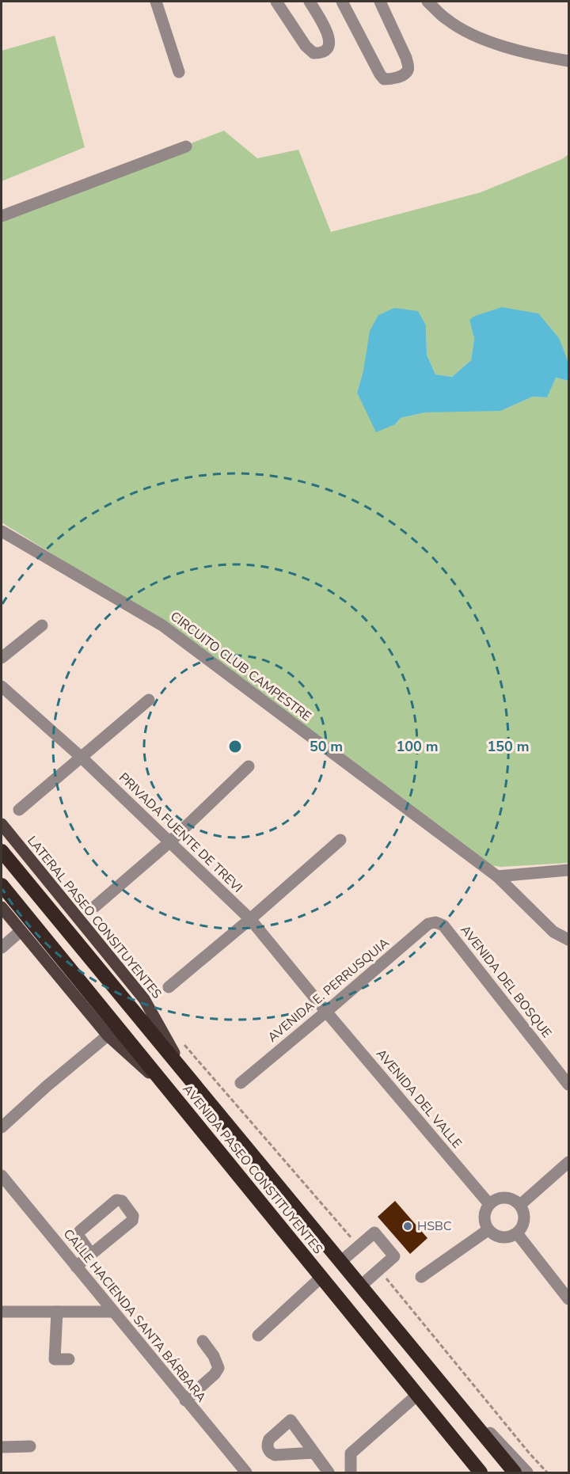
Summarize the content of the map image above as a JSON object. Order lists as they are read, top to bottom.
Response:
{
  "streets": {
    "highway": ["AVENIDA PASEO CONSTITUYENTES"],
    "main road": ["LATERAL PASEO CONSITUYENTES"],
    "street": [
      "CIRCUITO CLUB CAMPESTRE",
      "PRIVADA FUENTE DE TREVI",
      "AVENIDA DEL BOSQUE",
      "AVENIDA E. PERRUSQUIA",
      "AVENIDA DEL VALLE",
      "CALLE HACIENDA SANTA BÁRBARA"
    ]
  },
  "crossings": [
    ["PRIVADA FUENTE DE TREVI", "AVENIDA E. PERRUSQUIA"],
    ["PRIVADA FUENTE DE TREVI", "AVENIDA DEL VALLE"],
    ["LATERAL PASEO CONSITUYENTES", "AVENIDA PASEO CONSTITUYENTES"],
    ["AVENIDA DEL BOSQUE", "AVENIDA E. PERRUSQUIA"],
    ["AVENIDA E. PERRUSQUIA", "AVENIDA DEL VALLE"]
  ],
  "places": ["HSBC"],
  "rings": ["50 m", "100 m", "150 m"]
}
